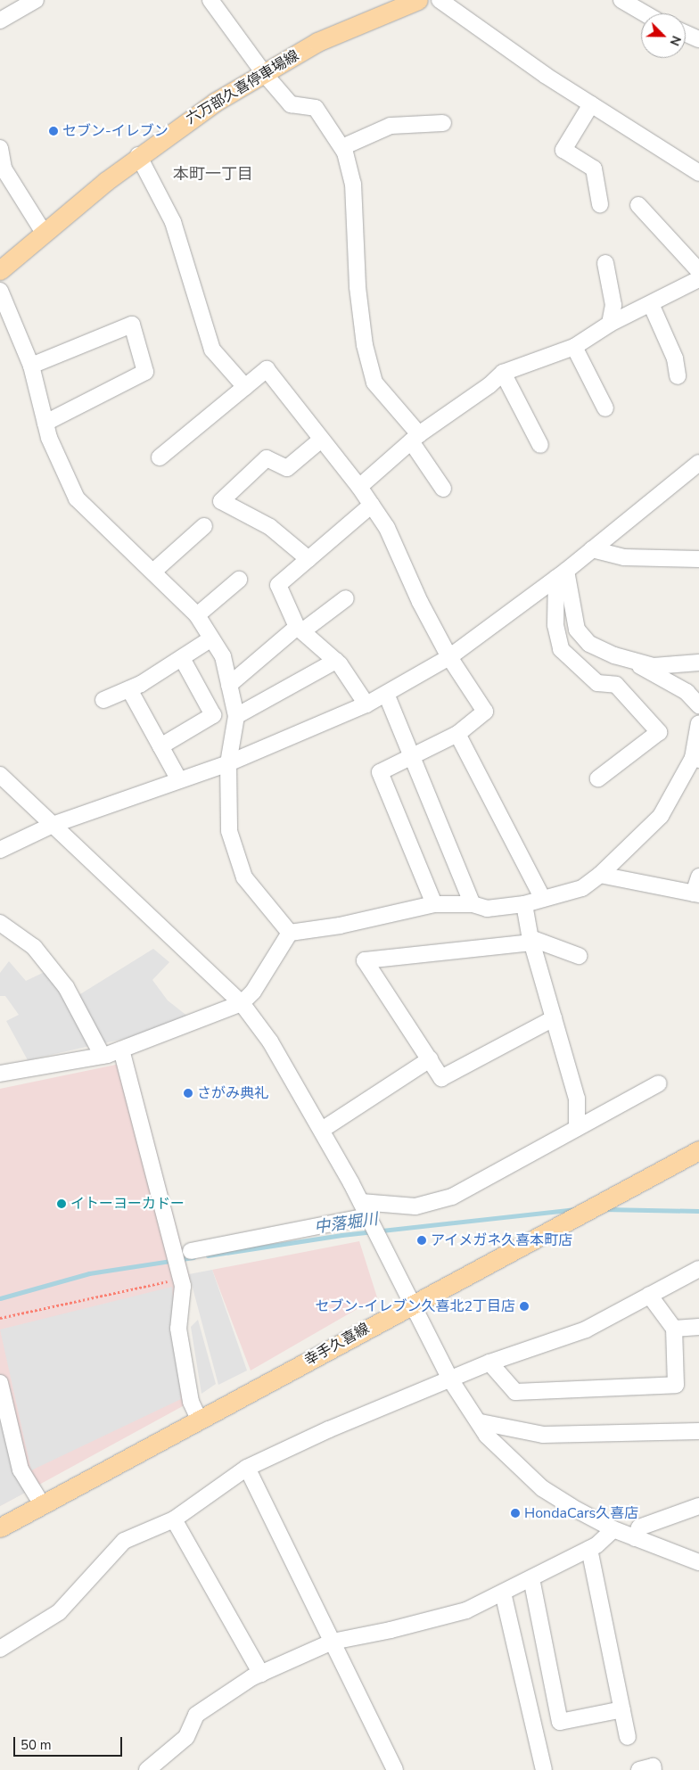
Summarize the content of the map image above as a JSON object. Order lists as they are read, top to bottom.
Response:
{
  "streets": {
    "main road": ["六万部久喜停車場線", "幸手久喜線"]
  },
  "districts": ["本町一丁目"],
  "water": ["中落堀川"],
  "places": [
    "セブン-イレブン",
    "さがみ典礼",
    "イトーヨーカドー",
    "アイメガネ久喜本町店",
    "セブン-イレブン久喜北2丁目店",
    "HondaCars久喜店"
  ],
  "scale_bar": "50 m",
  "north": "bottom right"
}
